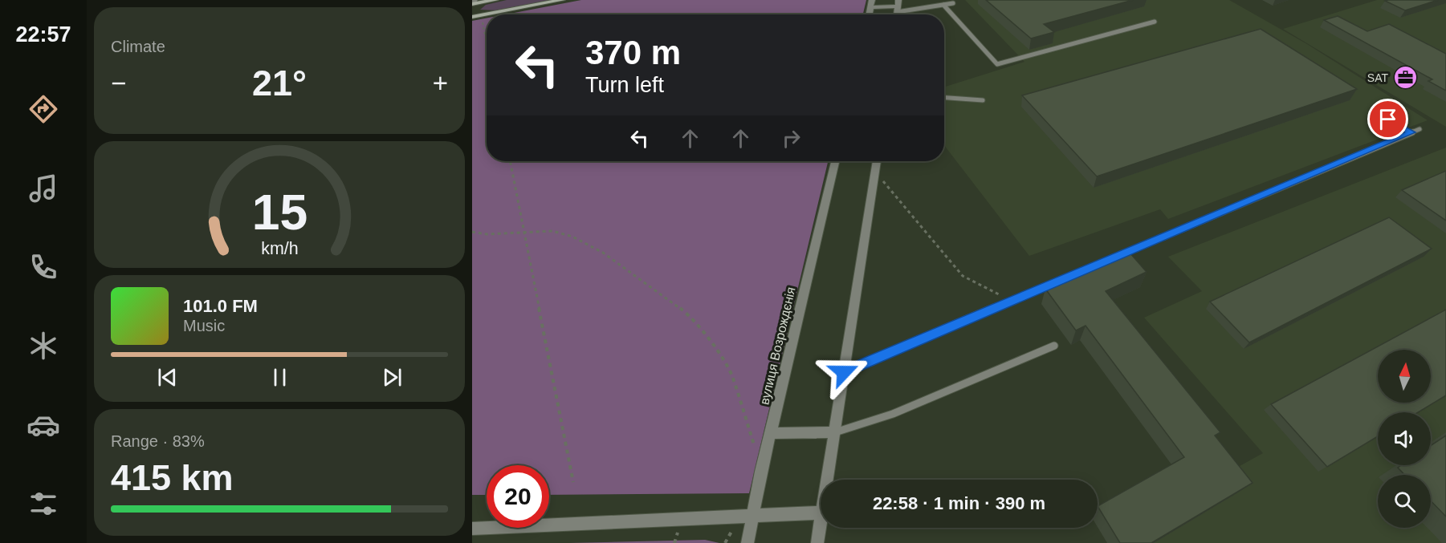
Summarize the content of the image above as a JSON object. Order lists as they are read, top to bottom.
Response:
{
  "streets": {
    "street": ["вулиця Возрождєнія"]
  },
  "places": {
    "office": ["SAT"]
  },
  "north": "top",
  "page": {
    "tabs": "22:57",
    "tile": [
      "Climate",
      ["Range · 83%", "415 km"]
    ],
    "turn": ["370 m", "Turn left"],
    "heat": ["−", "21°", "+"],
    "song": ["101.0 FM", "Music"],
    "limit": "20",
    "trip": "22:58 · 1 min · 390 m",
    "gauge": ["15", "km/h"]
  }
}
